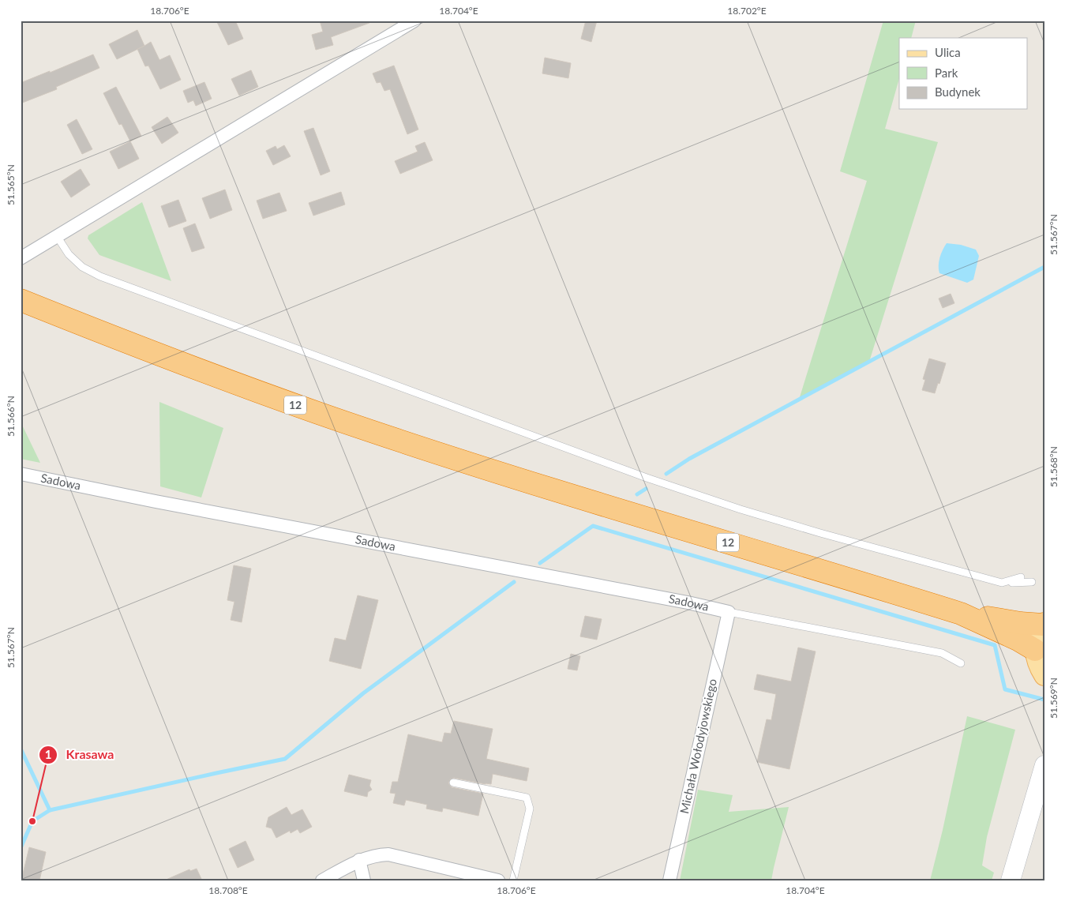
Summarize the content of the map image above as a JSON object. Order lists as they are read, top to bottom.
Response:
{
  "streets": {
    "highway": ["12"],
    "street": ["Sadowa", "Michała Wołodyjowskiego"]
  },
  "crossings": [
    ["Sadowa", "Michała Wołodyjowskiego"]
  ],
  "places": ["Krasawa"],
  "legend": ["Ulica", "Park", "Budynek"],
  "coordinates": [
    "18.706°E",
    "18.704°E",
    "18.702°E",
    "51.565°N",
    "51.567°N",
    "51.566°N",
    "51.568°N",
    "51.569°N",
    "18.708°E"
  ]
}
